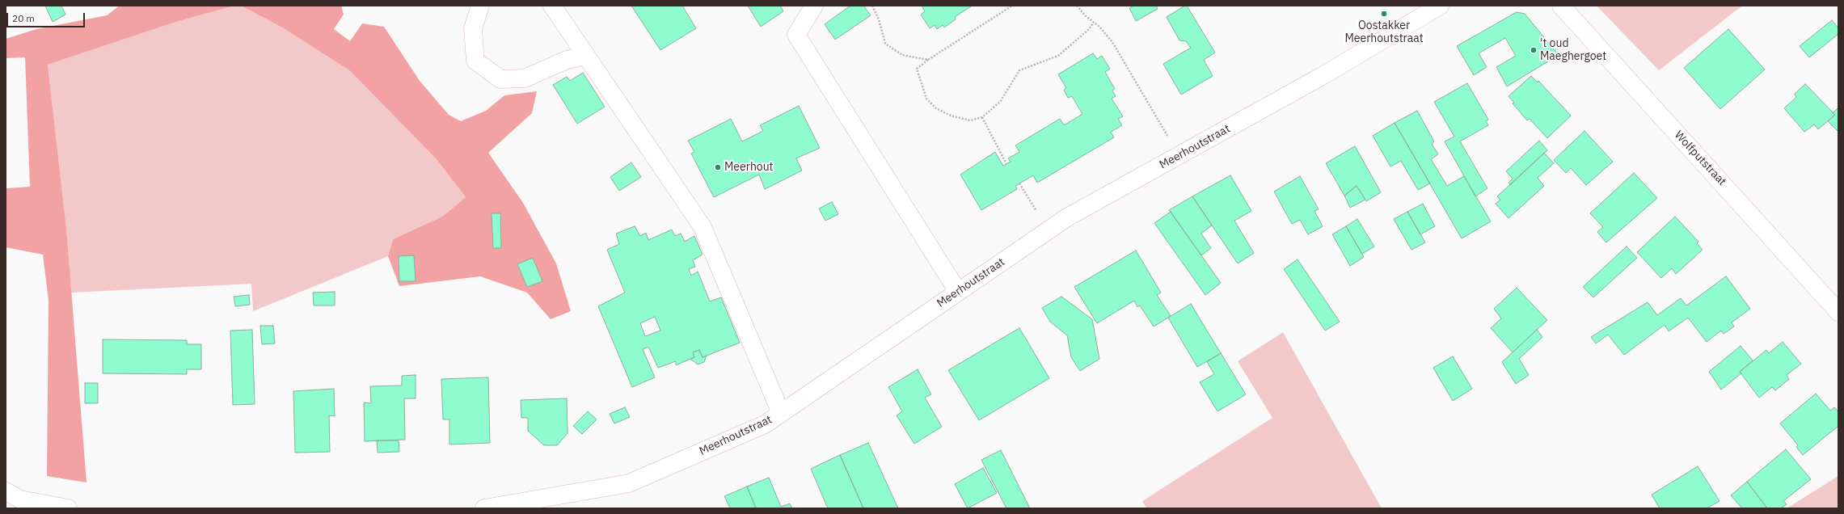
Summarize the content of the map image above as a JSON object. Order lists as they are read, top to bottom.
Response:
{
  "streets": {
    "street": ["Meerhoutstraat", "Wolfputstraat"]
  },
  "places": ["Oostakker Meerhoutstraat", "'t oud Maeghergoet", "Meerhout"],
  "scale_bar": "20 m"
}
